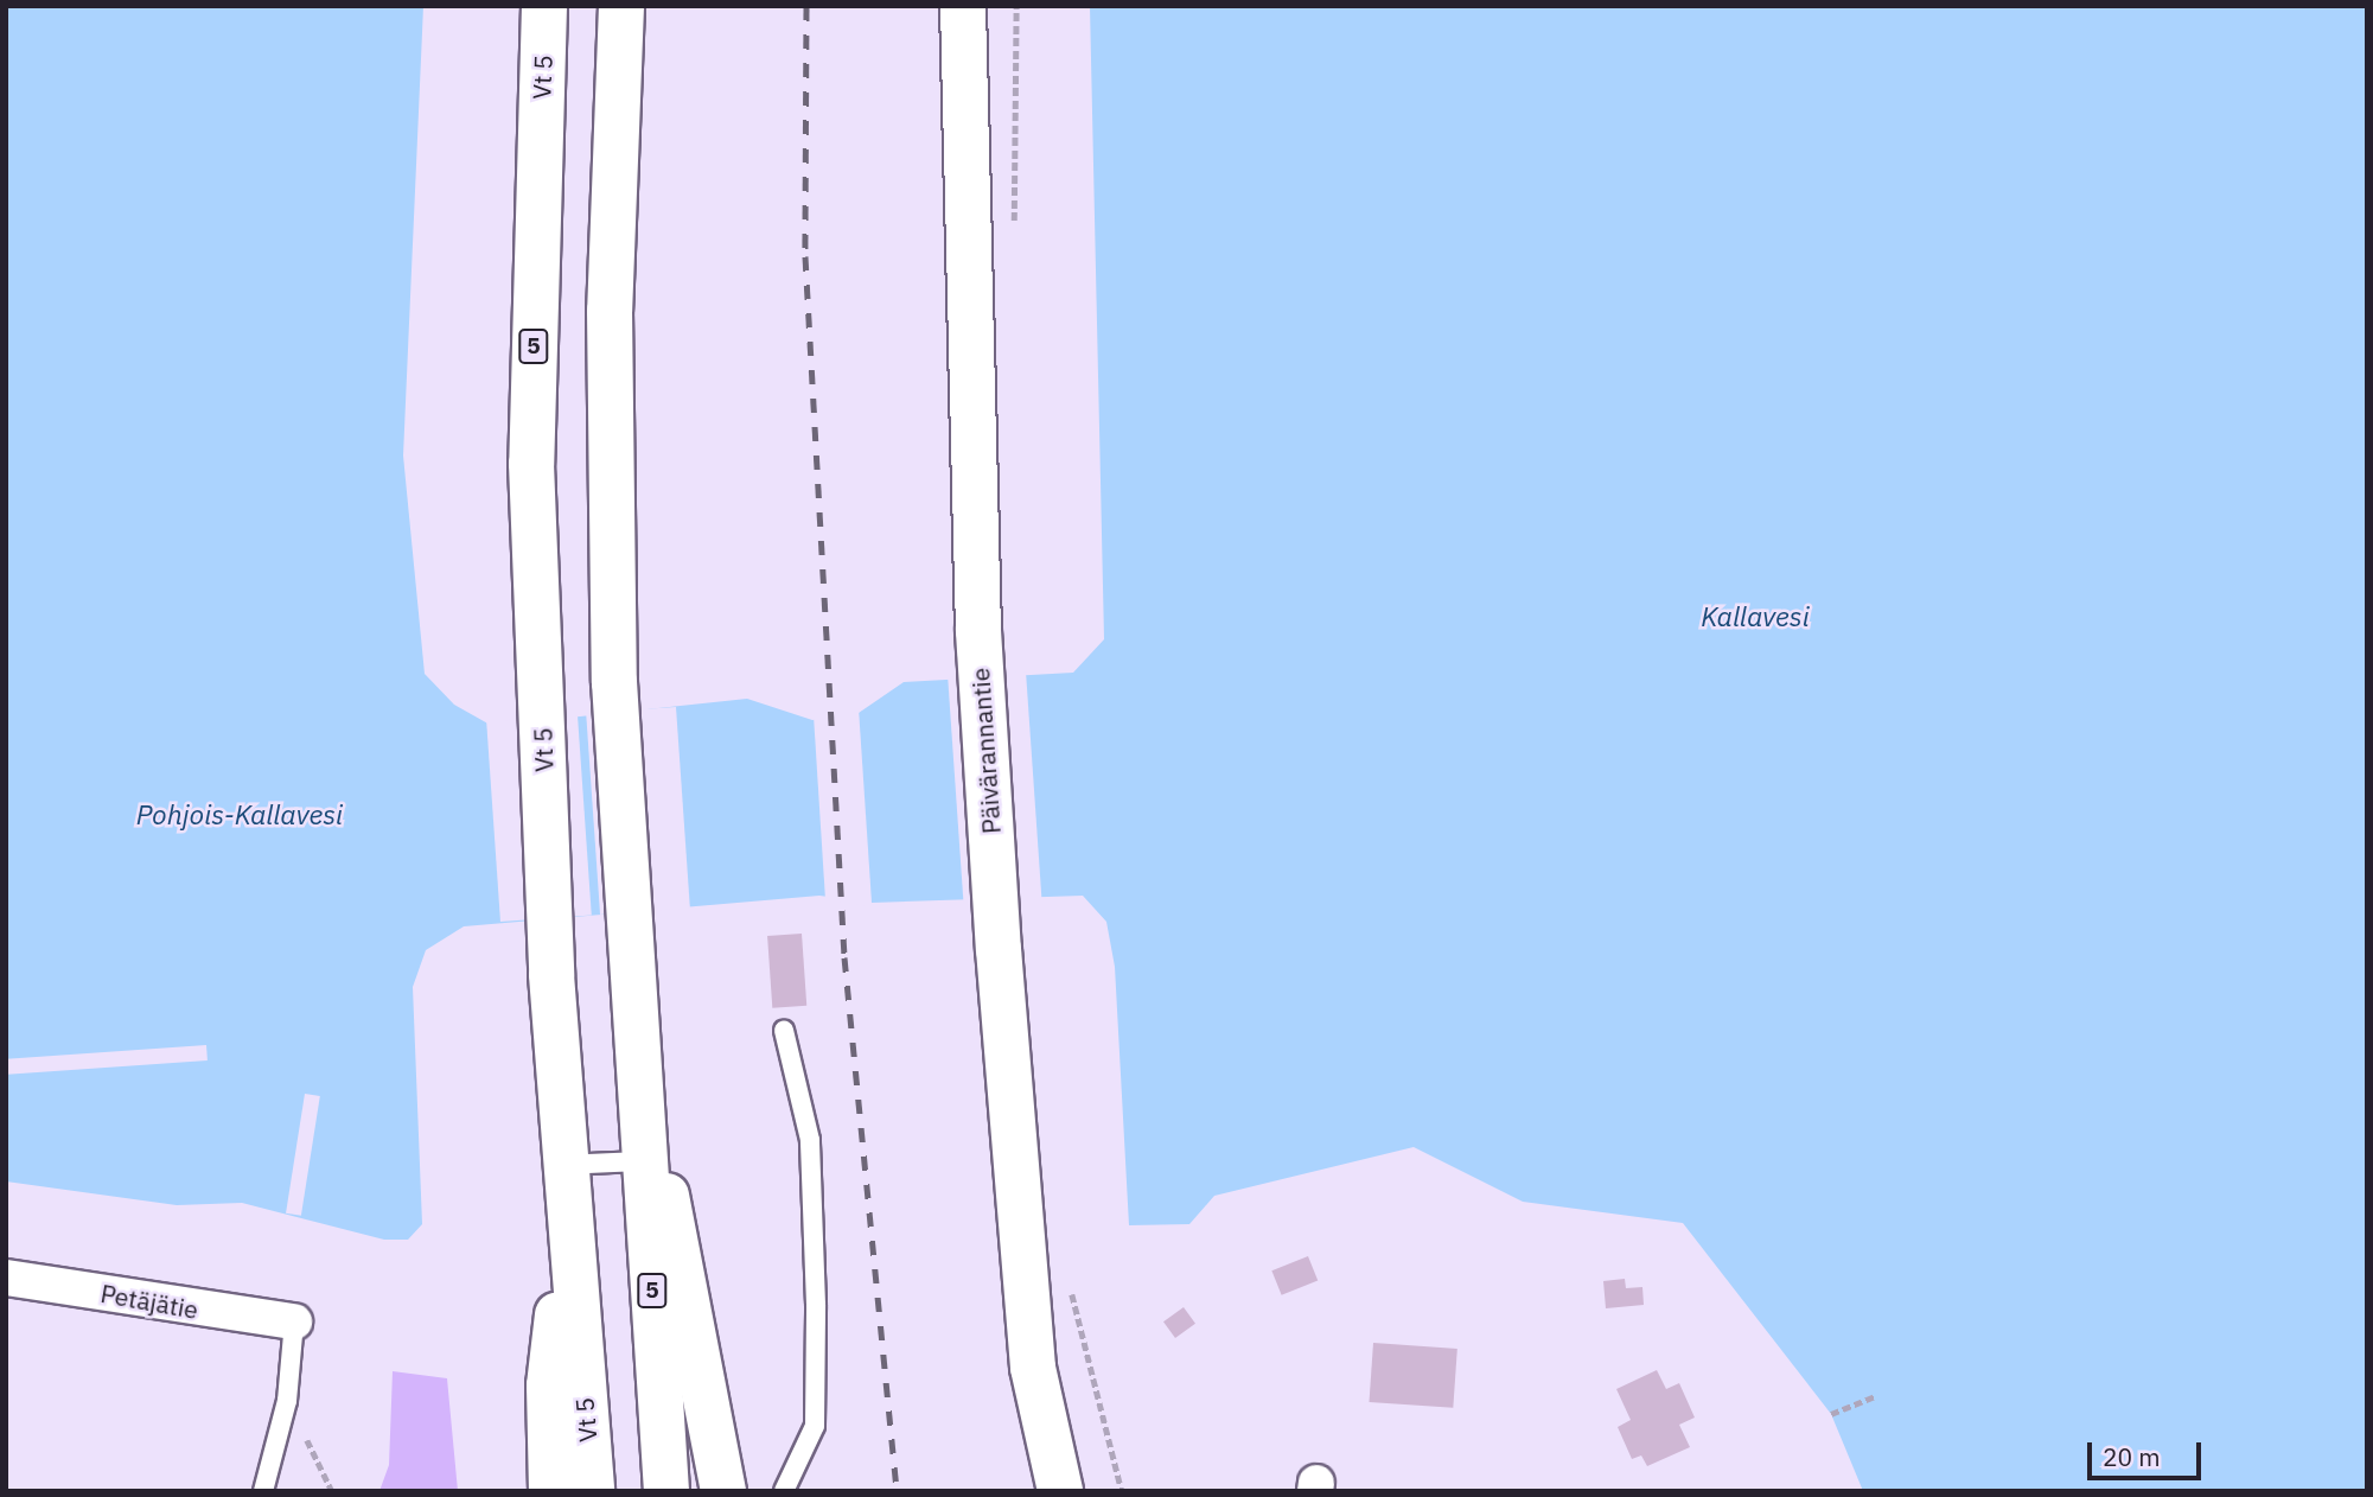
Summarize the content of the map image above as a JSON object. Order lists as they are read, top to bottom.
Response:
{
  "streets": {
    "main road": ["Vt 5", "5", "Päivärannantie"],
    "street": ["Petäjätie"]
  },
  "water": ["Kallavesi", "Pohjois-Kallavesi"],
  "scale_bar": "20 m"
}
